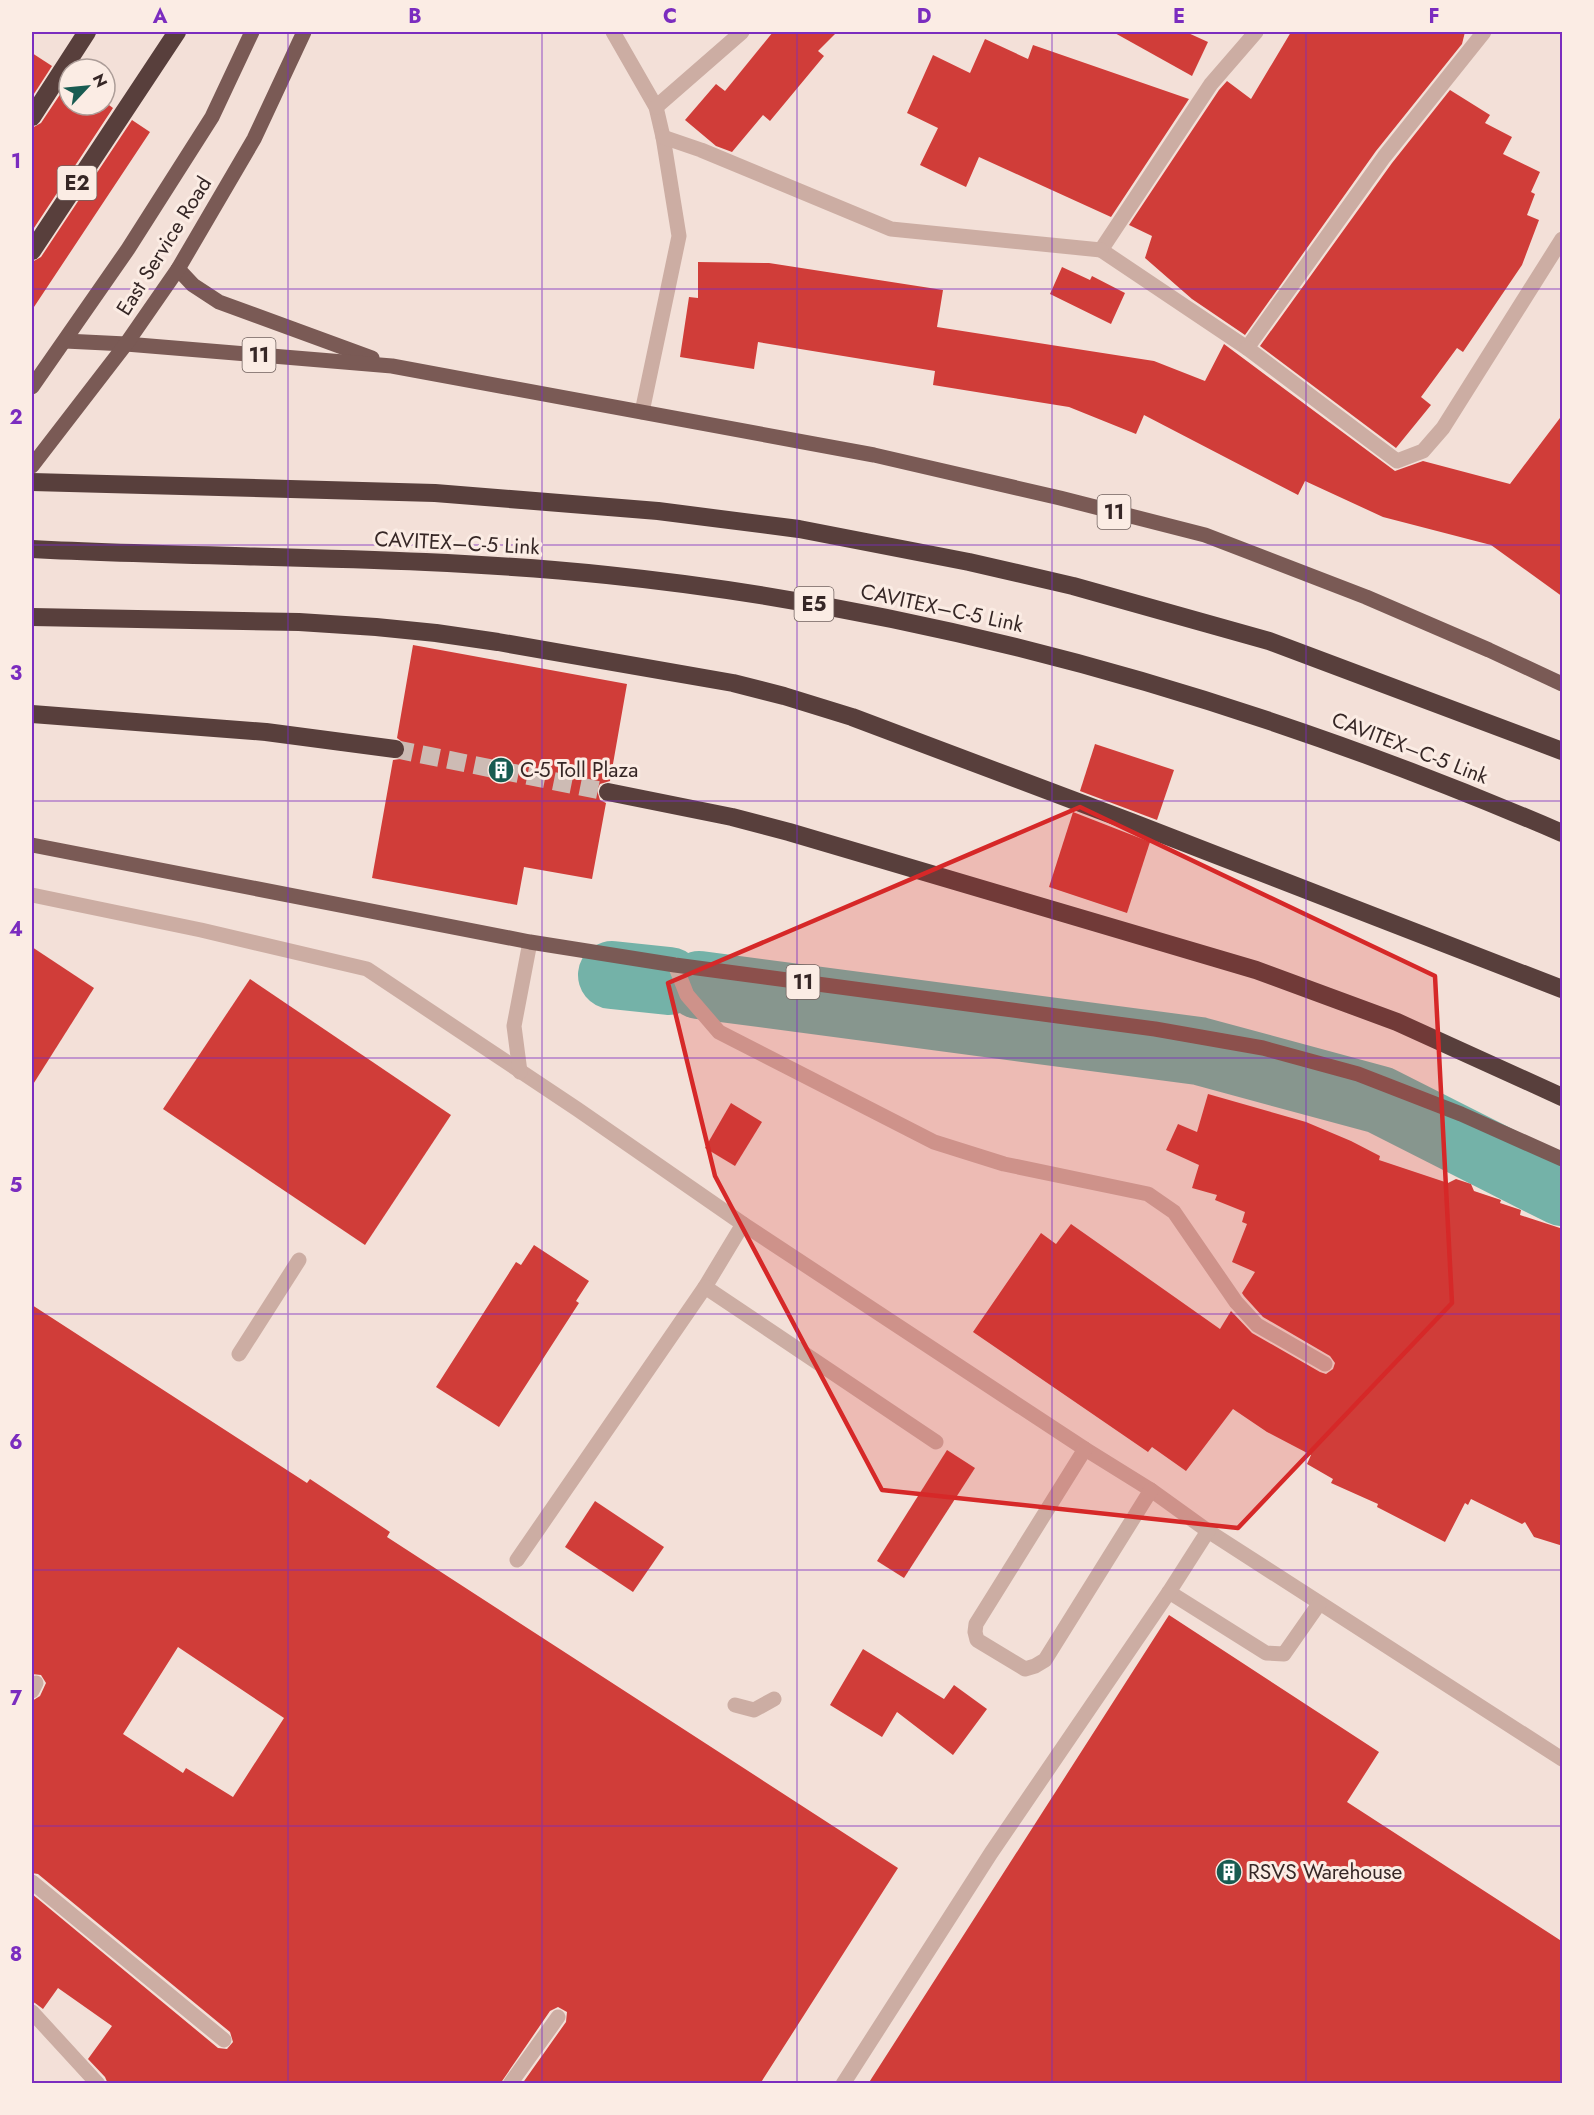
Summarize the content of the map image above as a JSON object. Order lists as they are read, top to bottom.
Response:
{
  "streets": {
    "highway": ["E2", "CAVITEX–C-5 Link", "E5"],
    "main road": ["East Service Road", "11"]
  },
  "crossings": [
    ["East Service Road", "11"]
  ],
  "places": {
    "building": ["C-5 Toll Plaza", "RSVS Warehouse"]
  },
  "north": "top right",
  "grid": {
    "columns": [
      "A",
      "B",
      "C",
      "D",
      "E",
      "F"
    ],
    "rows": [
      "1",
      "2",
      "3",
      "4",
      "5",
      "6",
      "7",
      "8"
    ]
  }
}
